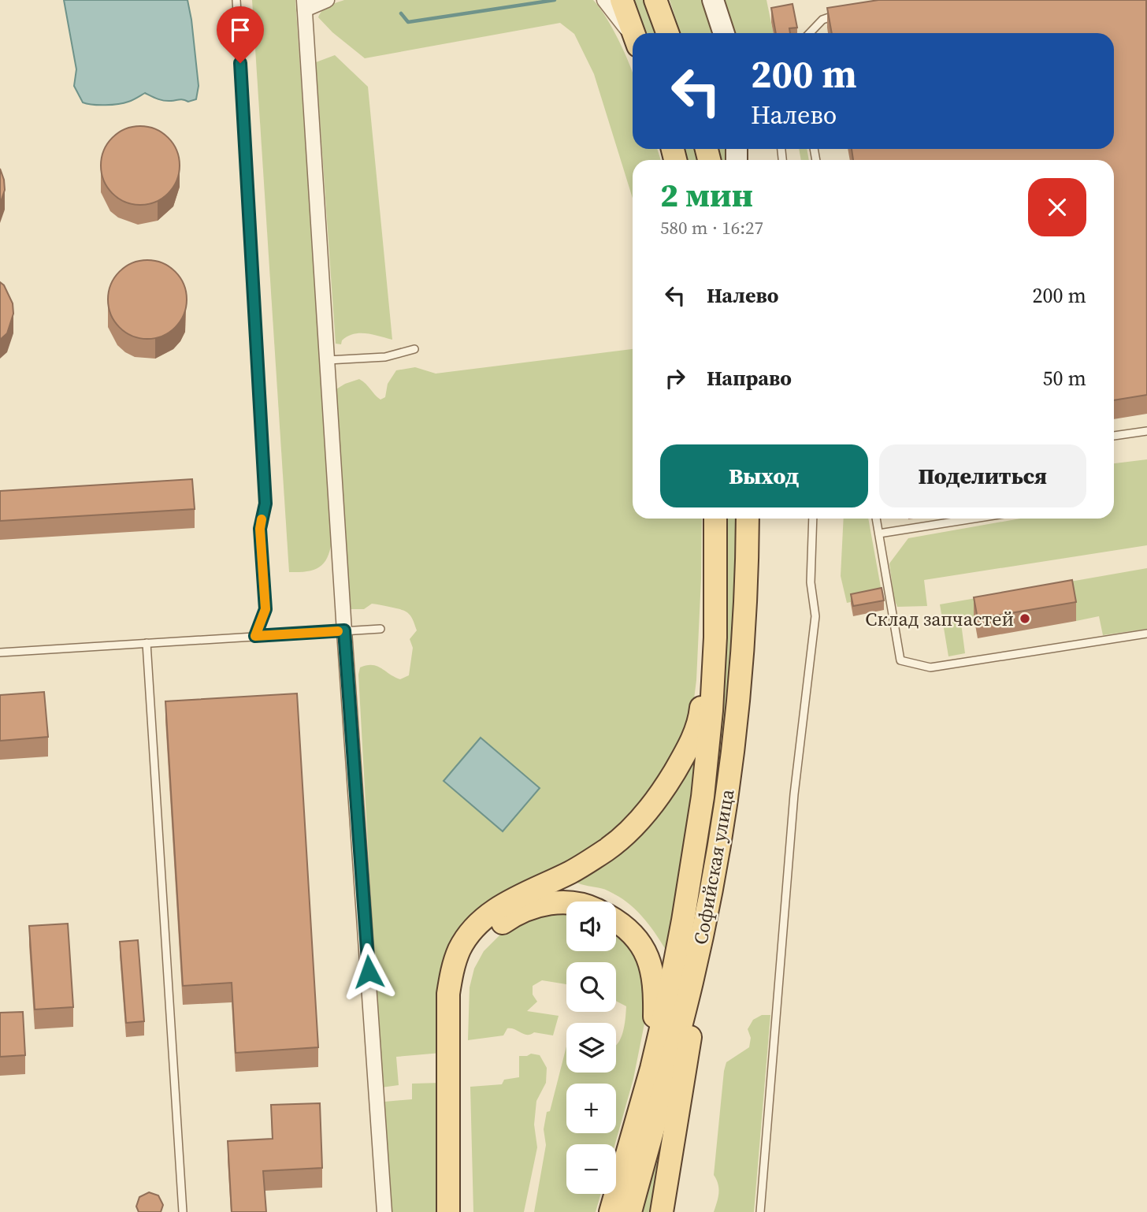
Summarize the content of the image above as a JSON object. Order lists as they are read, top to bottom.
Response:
{
  "streets": {
    "main road": ["Софийская улица"]
  },
  "places": ["Склад запчастей"],
  "page": {
    "turn": ["200 m", "Налево"],
    "heading": ["2 мин", "580 m · 16:27"],
    "list": [
      {
        "name": "Налево",
        "value": "200 m"
      },
      {
        "name": "Направо",
        "value": "50 m"
      }
    ],
    "buttons": ["Выход", "Поделиться"],
    "map_buttons": ["+", "−"]
  }
}
